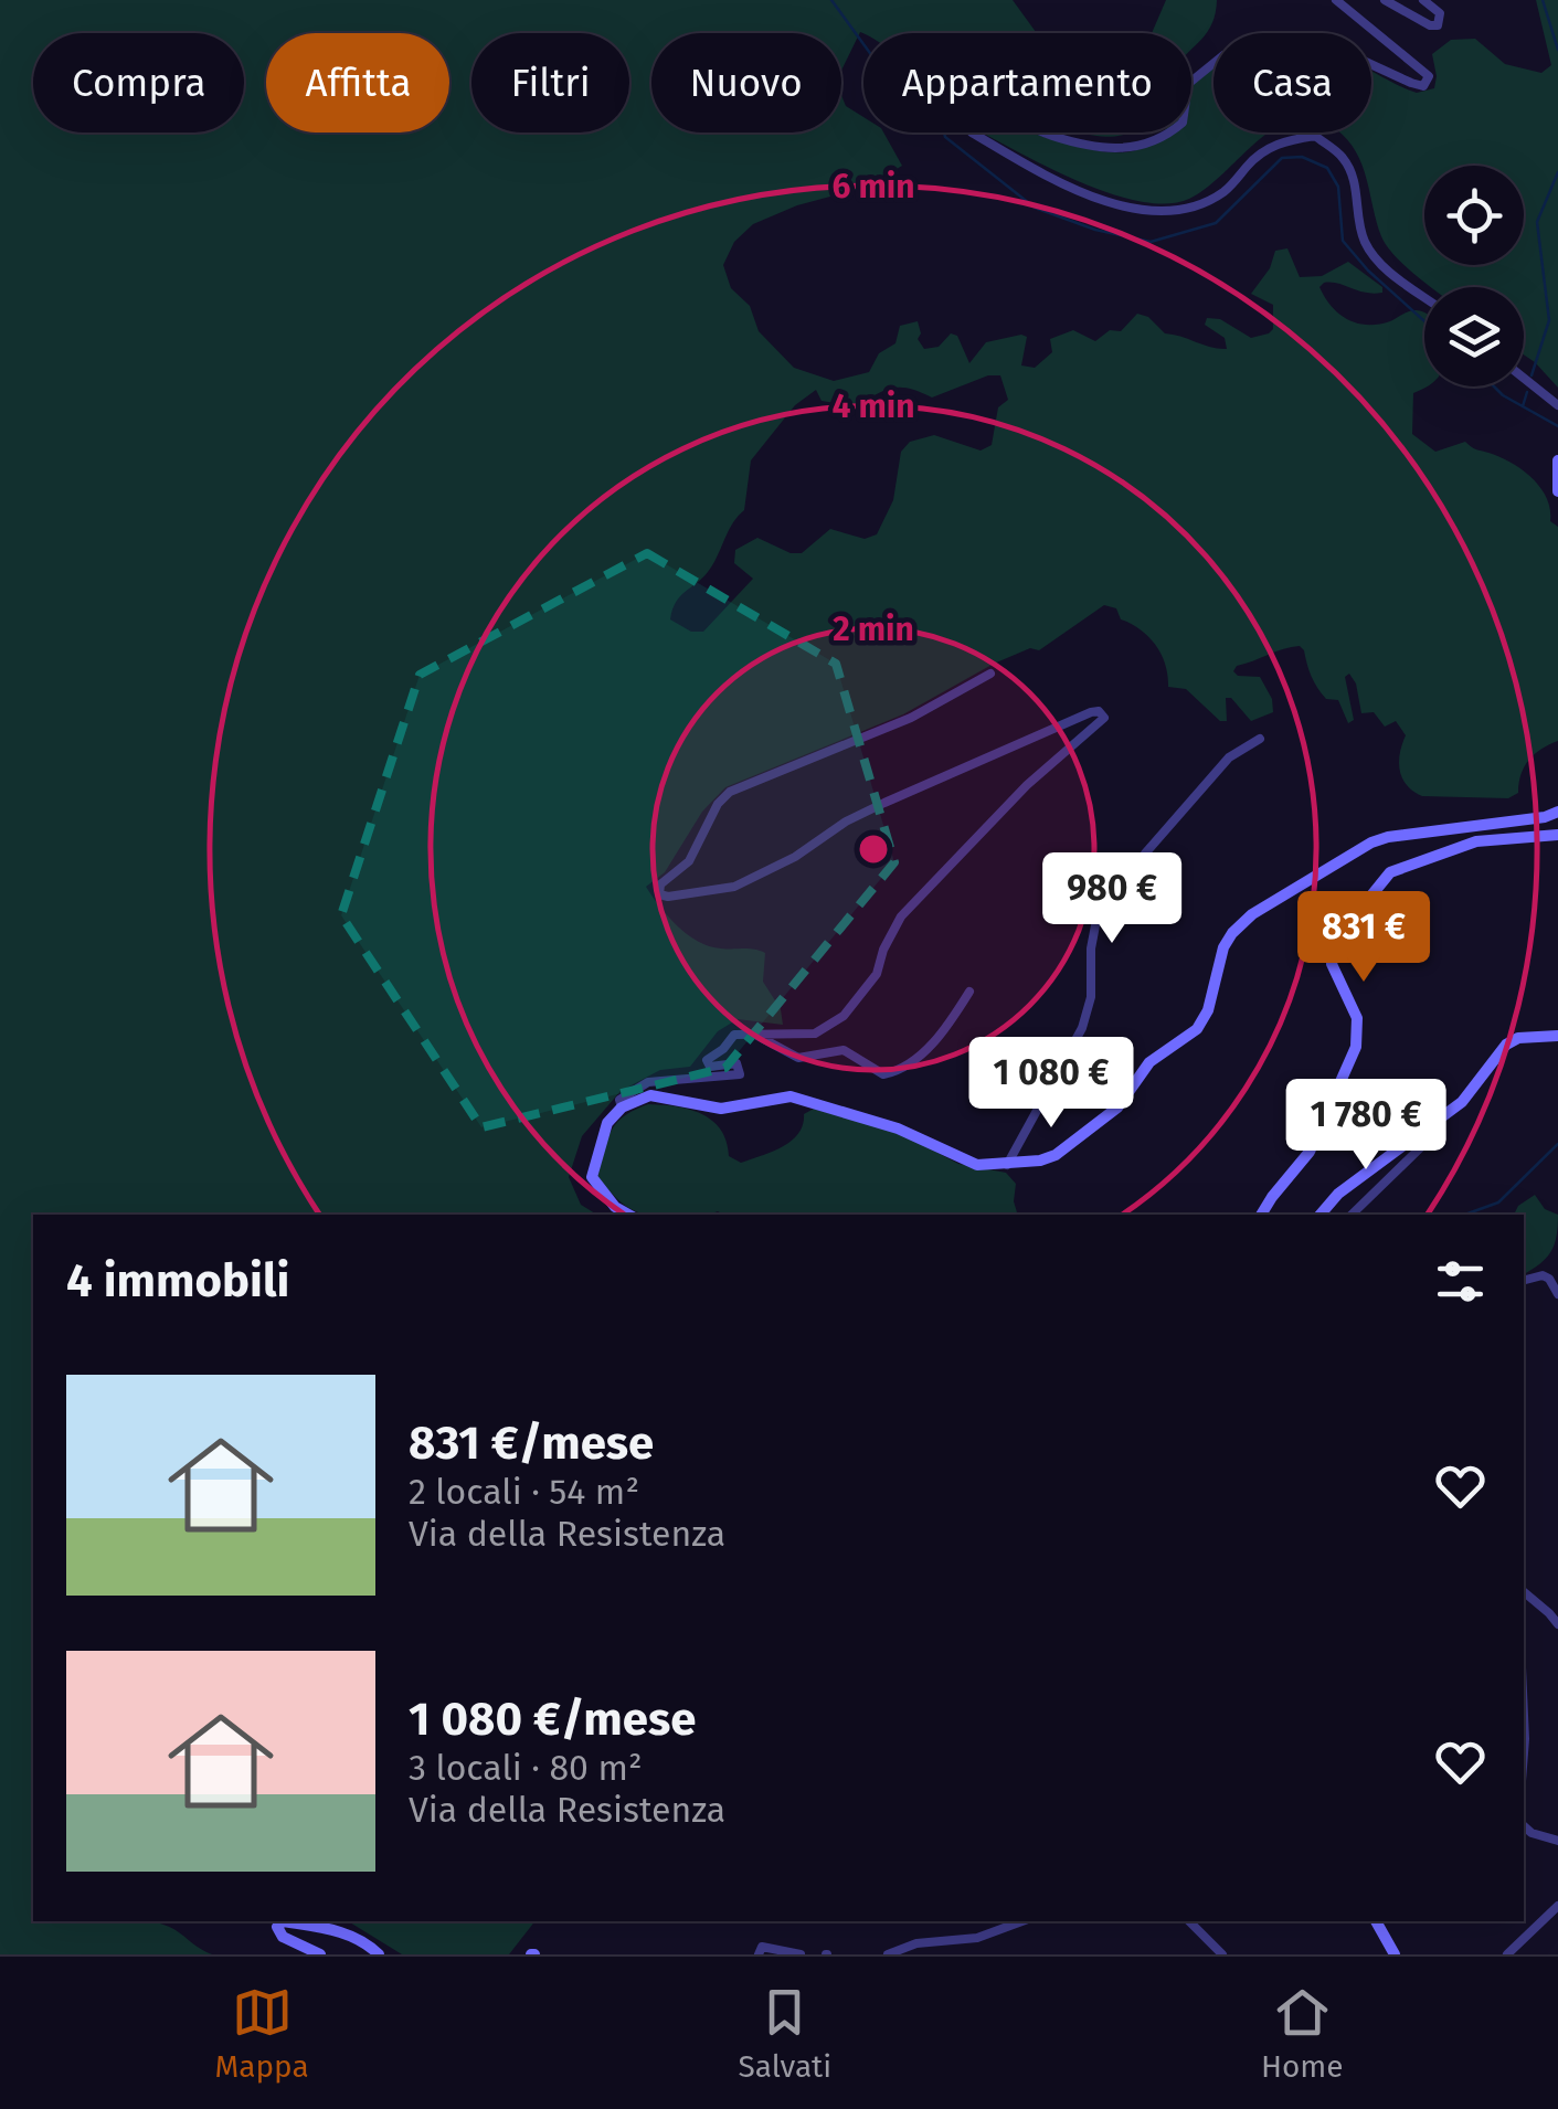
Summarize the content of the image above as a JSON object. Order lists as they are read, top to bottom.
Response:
{
  "page": {
    "chip": [
      "Compra",
      "Affitta",
      "Filtri",
      "Nuovo",
      "Appartamento",
      "Casa"
    ],
    "price": [
      "980 €",
      "831 €",
      "1 080 €",
      "1 780 €"
    ],
    "heading": "4 immobili",
    "list": [
      {
        "name": "831 €/mese",
        "note": "2 locali · 54 m² · Via della Resistenza"
      },
      {
        "name": "1 080 €/mese",
        "note": "3 locali · 80 m² · Via della Resistenza"
      }
    ],
    "tabs": ["Mappa", "Salvati", "Home"]
  },
  "rings": ["6 min", "4 min", "2 min"]
}
